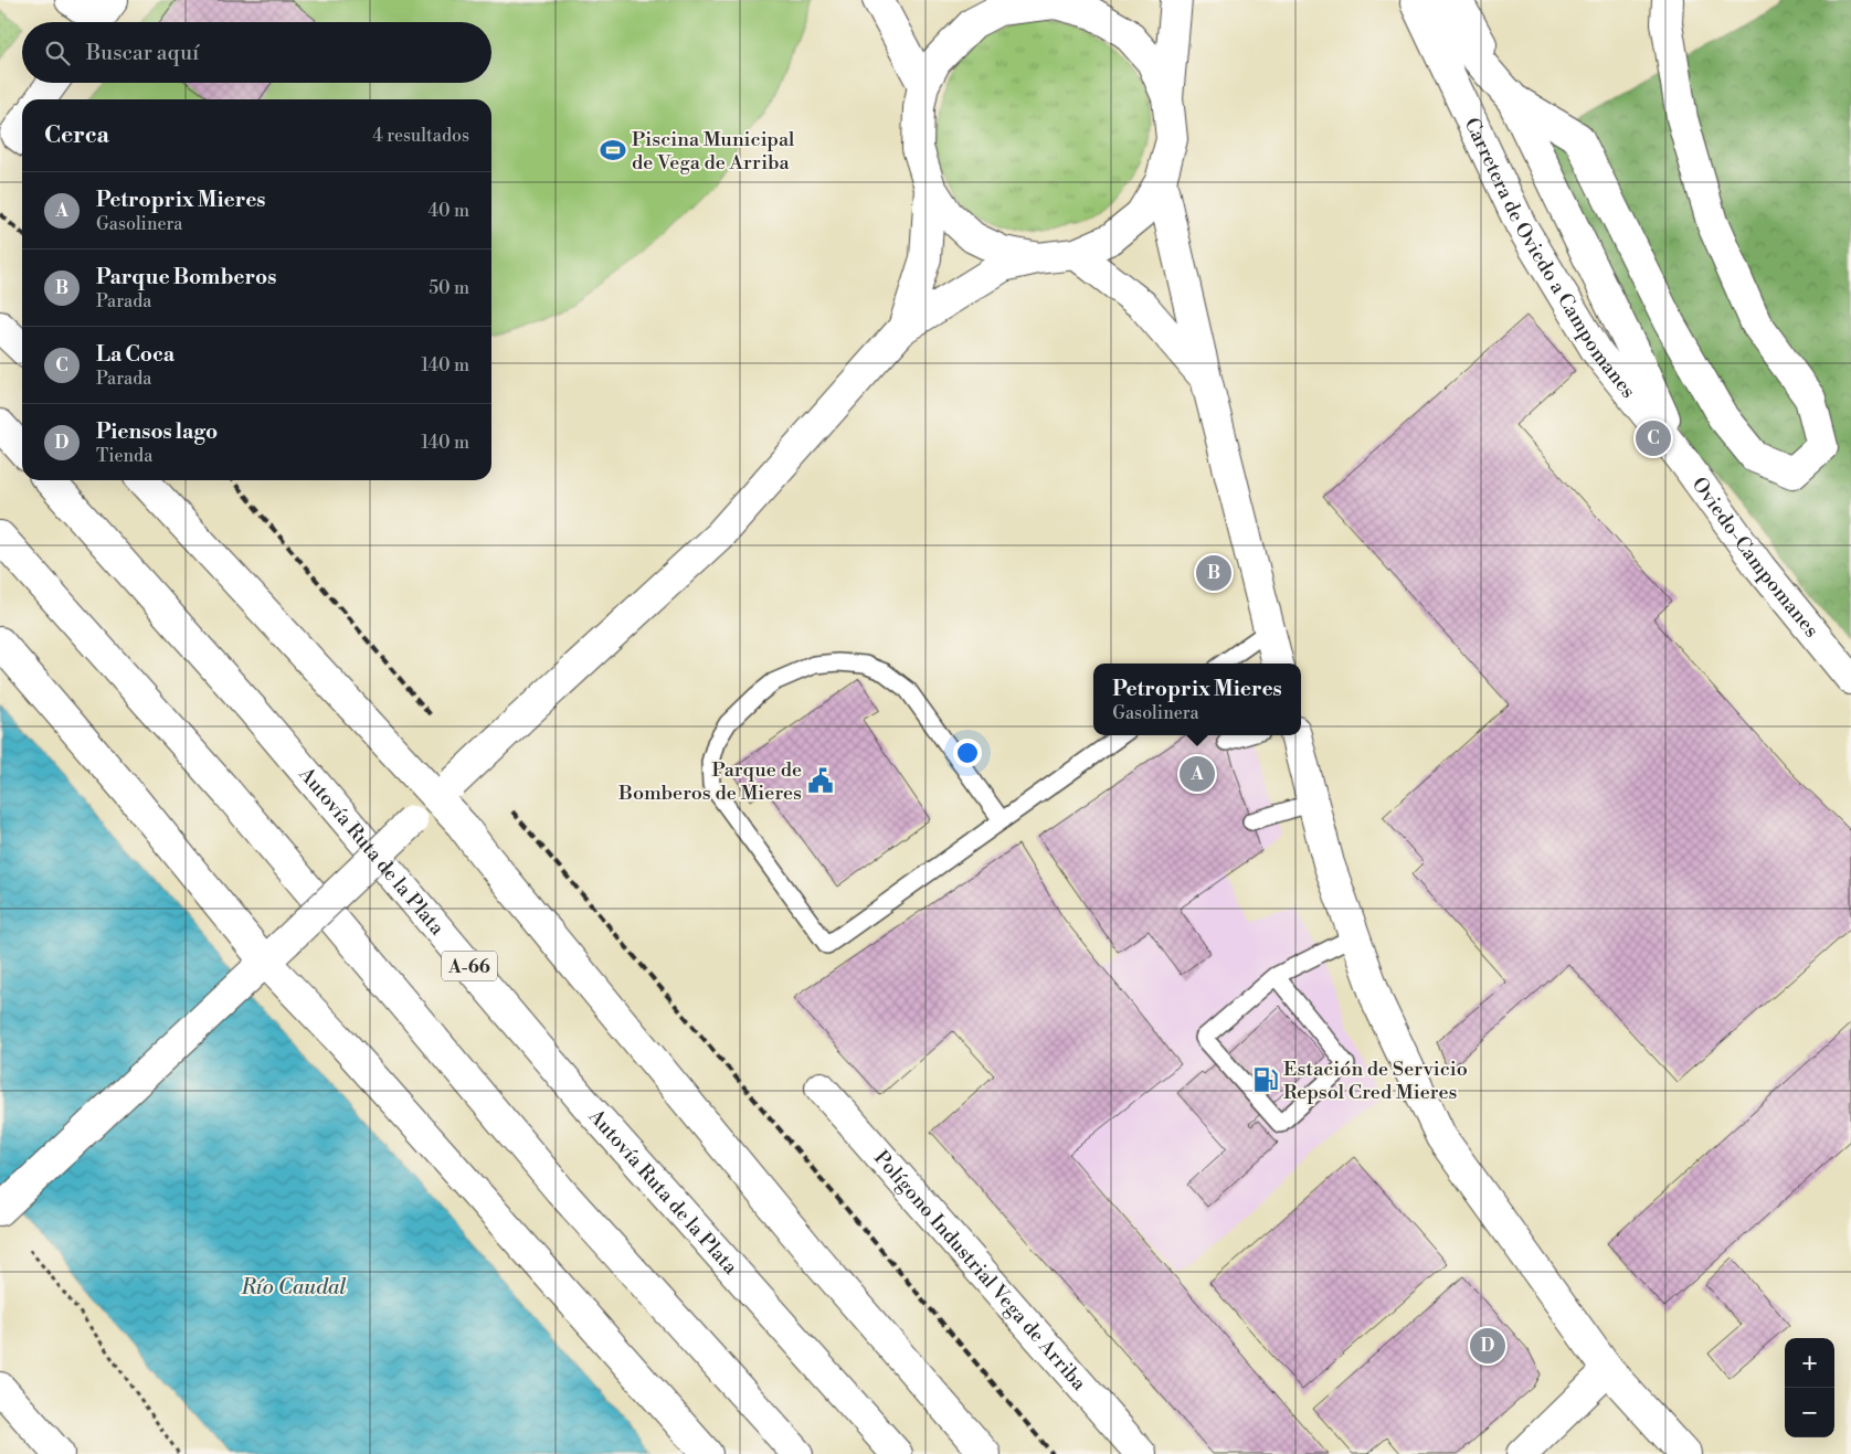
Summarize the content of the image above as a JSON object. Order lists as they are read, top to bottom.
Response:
{
  "streets": {
    "main road": [
      "Carretera de Oviedo a Campomanes",
      "Oviedo-Campomanes",
      "Autovía Ruta de la Plata",
      "A-66",
      "Polígono Industrial Vega de Arriba"
    ]
  },
  "crossings": [
    ["Carretera de Oviedo a Campomanes", "Oviedo-Campomanes"]
  ],
  "water": ["Río Caudal"],
  "places": {
    "sports": ["Piscina Municipal de Vega de Arriba"],
    "public building": ["Parque de Bomberos de Mieres"],
    "fuel station": ["Estación de Servicio Repsol Cred Mieres"]
  },
  "page": {
    "search": "Buscar aquí",
    "heading": ["Cerca", "4 resultados"],
    "list": [
      {
        "mark": "A",
        "name": "Petroprix Mieres",
        "note": "Gasolinera",
        "value": "40 m"
      },
      {
        "mark": "B",
        "name": "Parque Bomberos",
        "note": "Parada",
        "value": "50 m"
      },
      {
        "mark": "C",
        "name": "La Coca",
        "note": "Parada",
        "value": "140 m"
      },
      {
        "mark": "D",
        "name": "Piensos lago",
        "note": "Tienda",
        "value": "140 m"
      }
    ],
    "pins": [
      "C",
      "B",
      "A",
      "D"
    ],
    "popup": ["Petroprix Mieres", "Gasolinera"],
    "map_buttons": ["+", "−"]
  }
}
